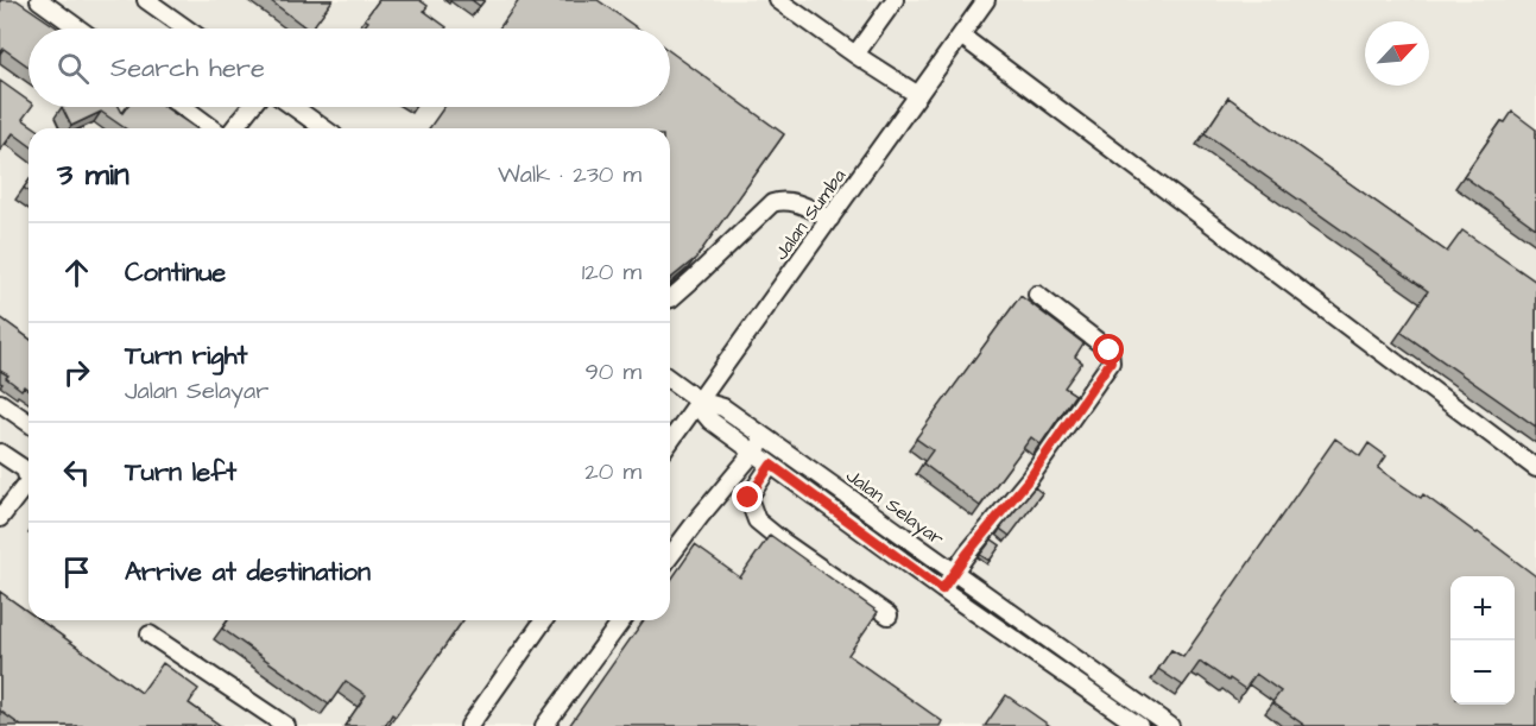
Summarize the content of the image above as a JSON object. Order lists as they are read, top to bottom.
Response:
{
  "streets": {
    "street": ["Jalan Sumba", "Jalan Selayar"]
  },
  "crossings": [
    ["Jalan Sumba", "Jalan Selayar"]
  ],
  "north": "top right",
  "page": {
    "search": "Search here",
    "heading": ["3 min", "Walk · 230 m"],
    "list": [
      ["Continue", "120 m"],
      ["Turn right", "Jalan Selayar", "90 m"],
      ["Turn left", "20 m"],
      "Arrive at destination"
    ],
    "map_buttons": ["+", "−"]
  }
}
